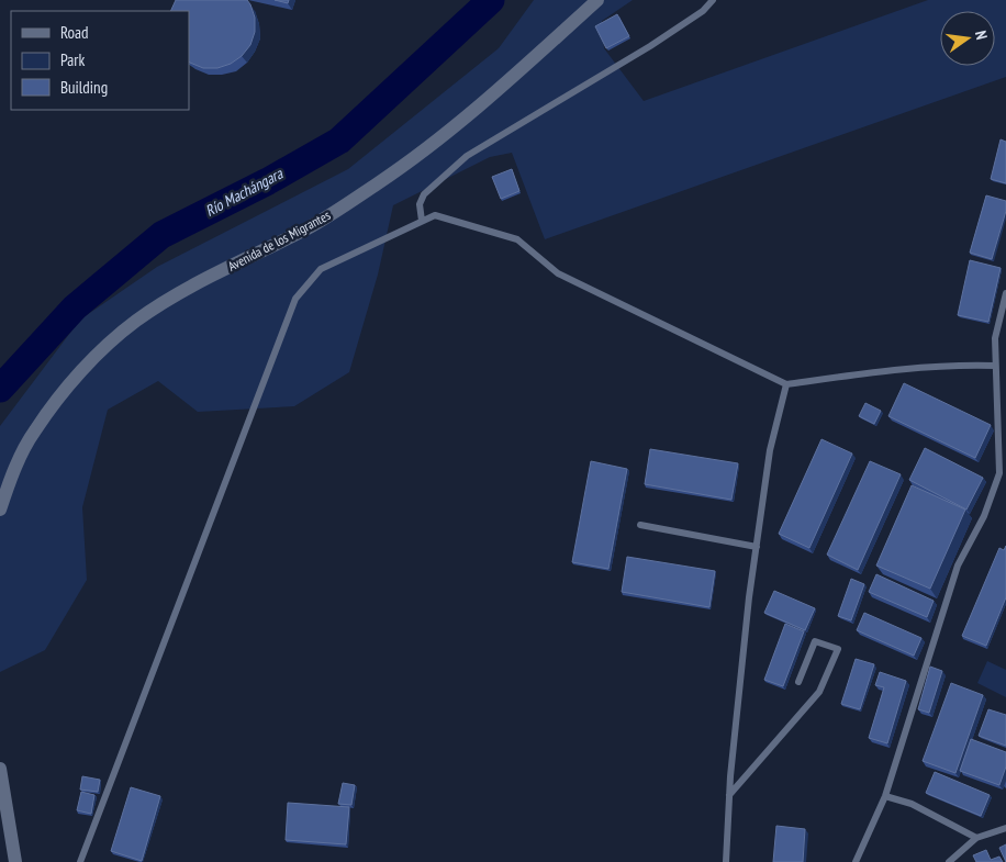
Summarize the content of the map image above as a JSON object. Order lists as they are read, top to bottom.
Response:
{
  "streets": {
    "street": ["Avenida de los Migrantes"]
  },
  "water": ["Río Machángara"],
  "legend": ["Road", "Park", "Building"],
  "north": "right"
}
